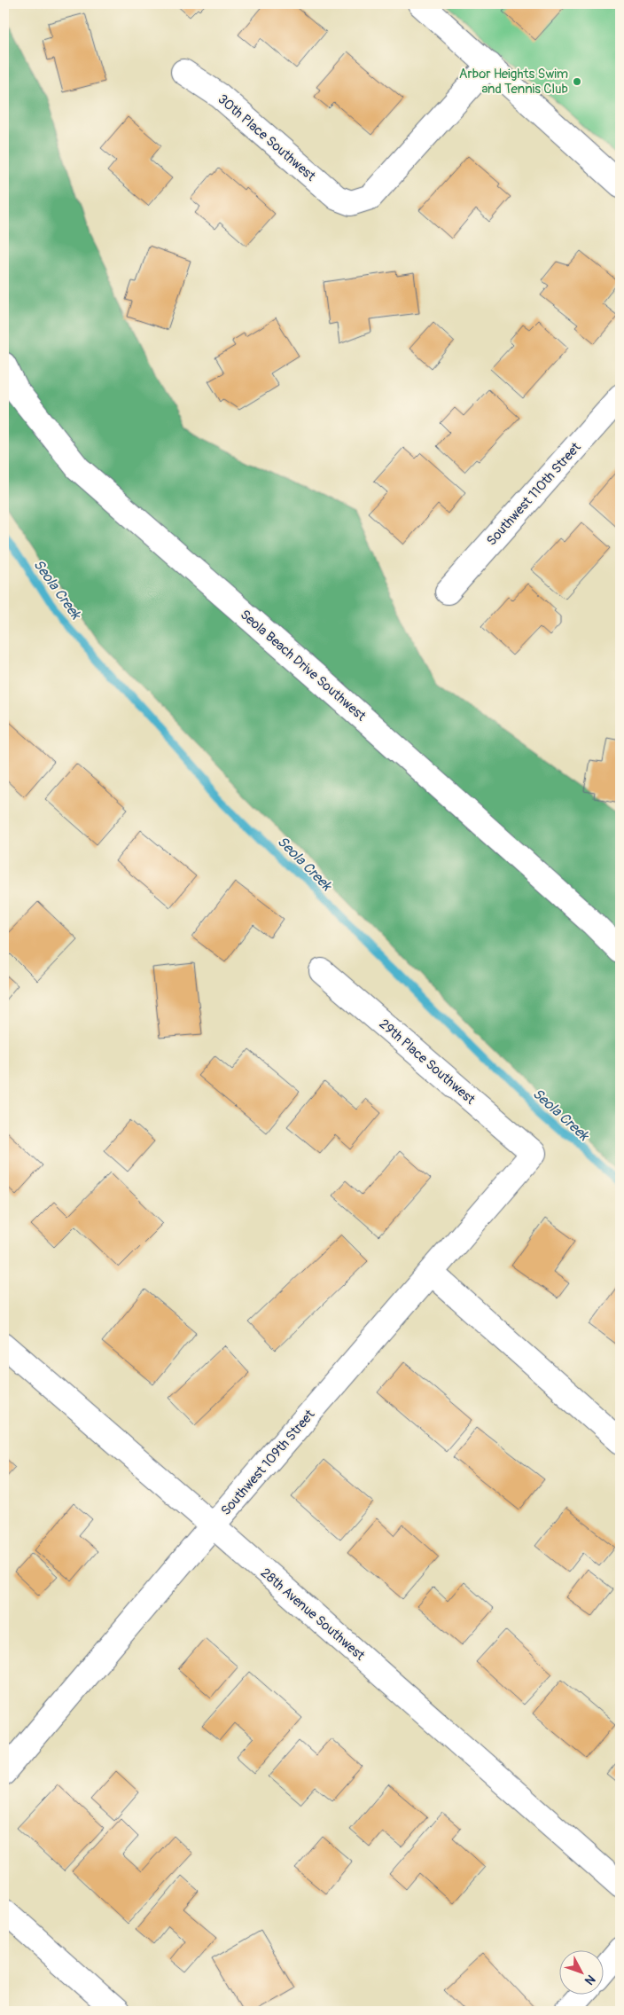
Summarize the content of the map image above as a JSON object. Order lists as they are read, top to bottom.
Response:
{
  "streets": {
    "street": [
      "30th Place Southwest",
      "Southwest 110th Street",
      "Seola Beach Drive Southwest",
      "29th Place Southwest",
      "Southwest 109th Street",
      "28th Avenue Southwest"
    ]
  },
  "crossings": [
    ["29th Place Southwest", "Southwest 109th Street"],
    ["Southwest 109th Street", "28th Avenue Southwest"]
  ],
  "water": ["Seola Creek"],
  "places": ["Arbor Heights Swim and Tennis Club"],
  "north": "bottom right"
}
